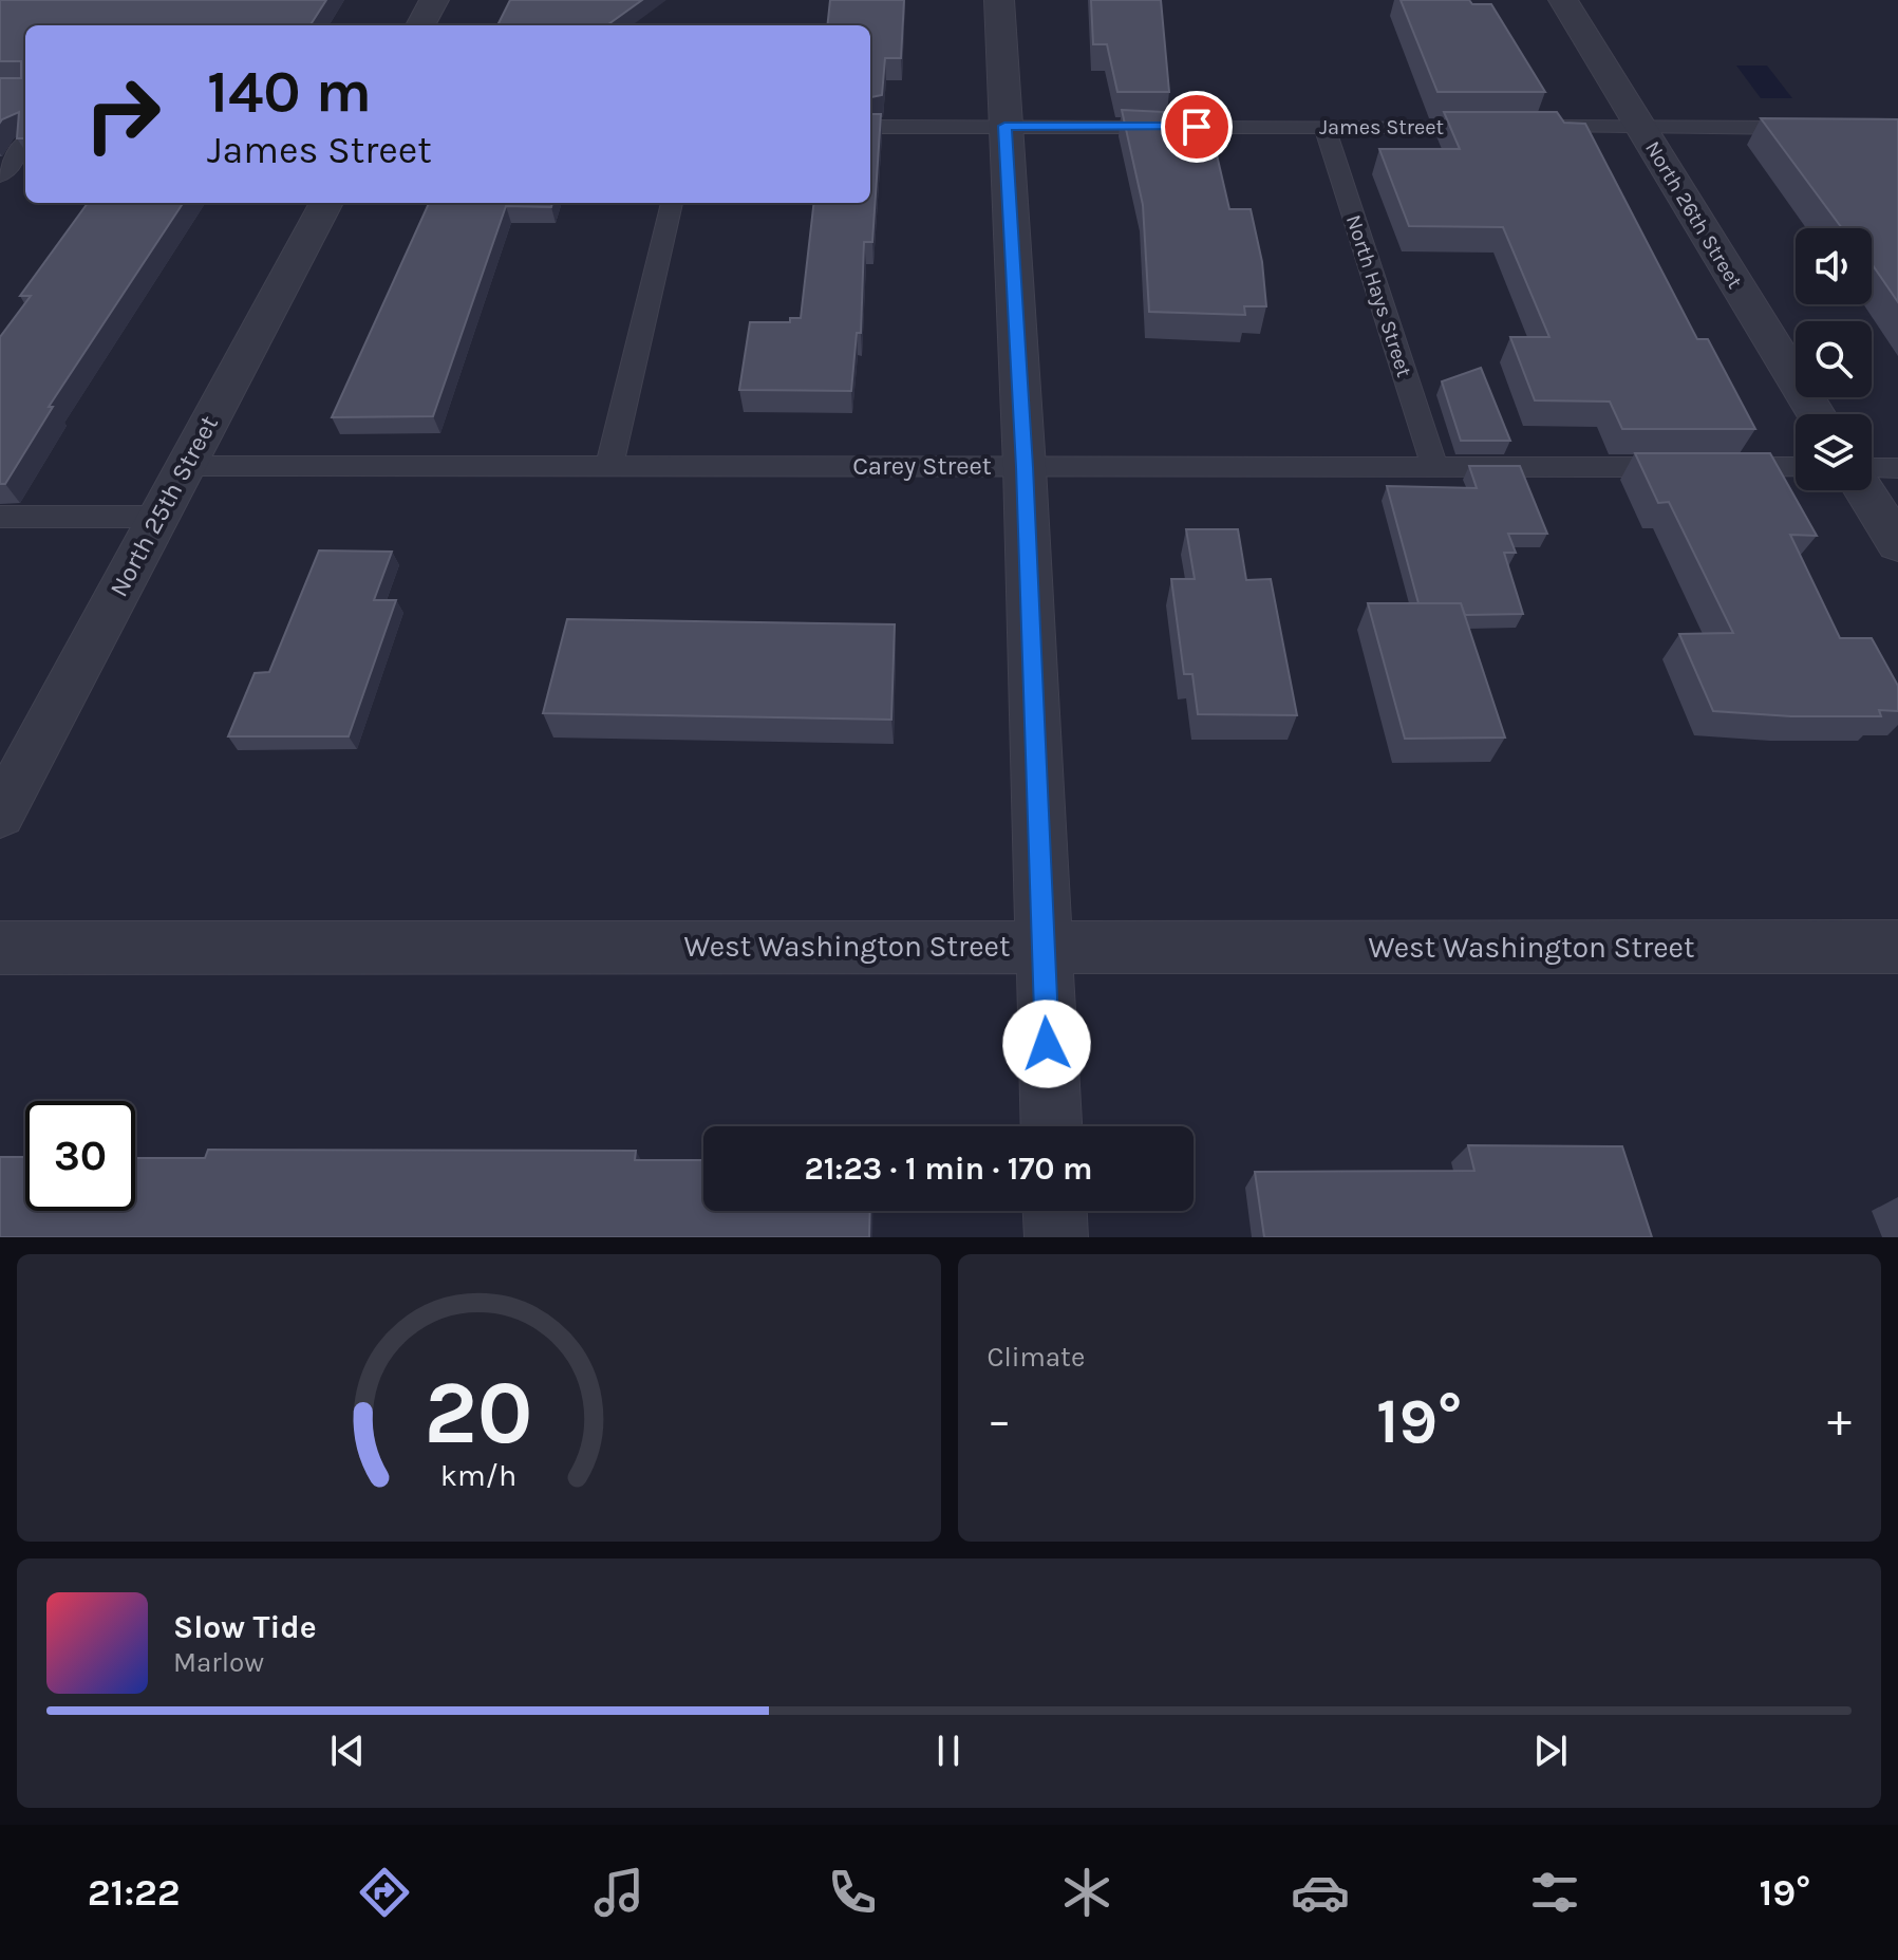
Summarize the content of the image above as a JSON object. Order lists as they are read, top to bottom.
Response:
{
  "streets": {
    "street": ["North 26th Street", "North 25th Street", "West Washington Street"],
    "lane": ["James Street", "North Hays Street", "Carey Street"]
  },
  "crossings": [
    ["James Street", "North Hays Street"],
    ["North Hays Street", "Carey Street"],
    ["Carey Street", "North 25th Street"]
  ],
  "page": {
    "turn": ["140 m", "James Street"],
    "limit": "30",
    "trip": "21:23 · 1 min · 170 m",
    "tile": "Climate",
    "heat": ["−", "19°", "+"],
    "song": ["Slow Tide", "Marlow"],
    "tabs": ["21:22", "19°"],
    "gauge": ["20", "km/h"]
  }
}
